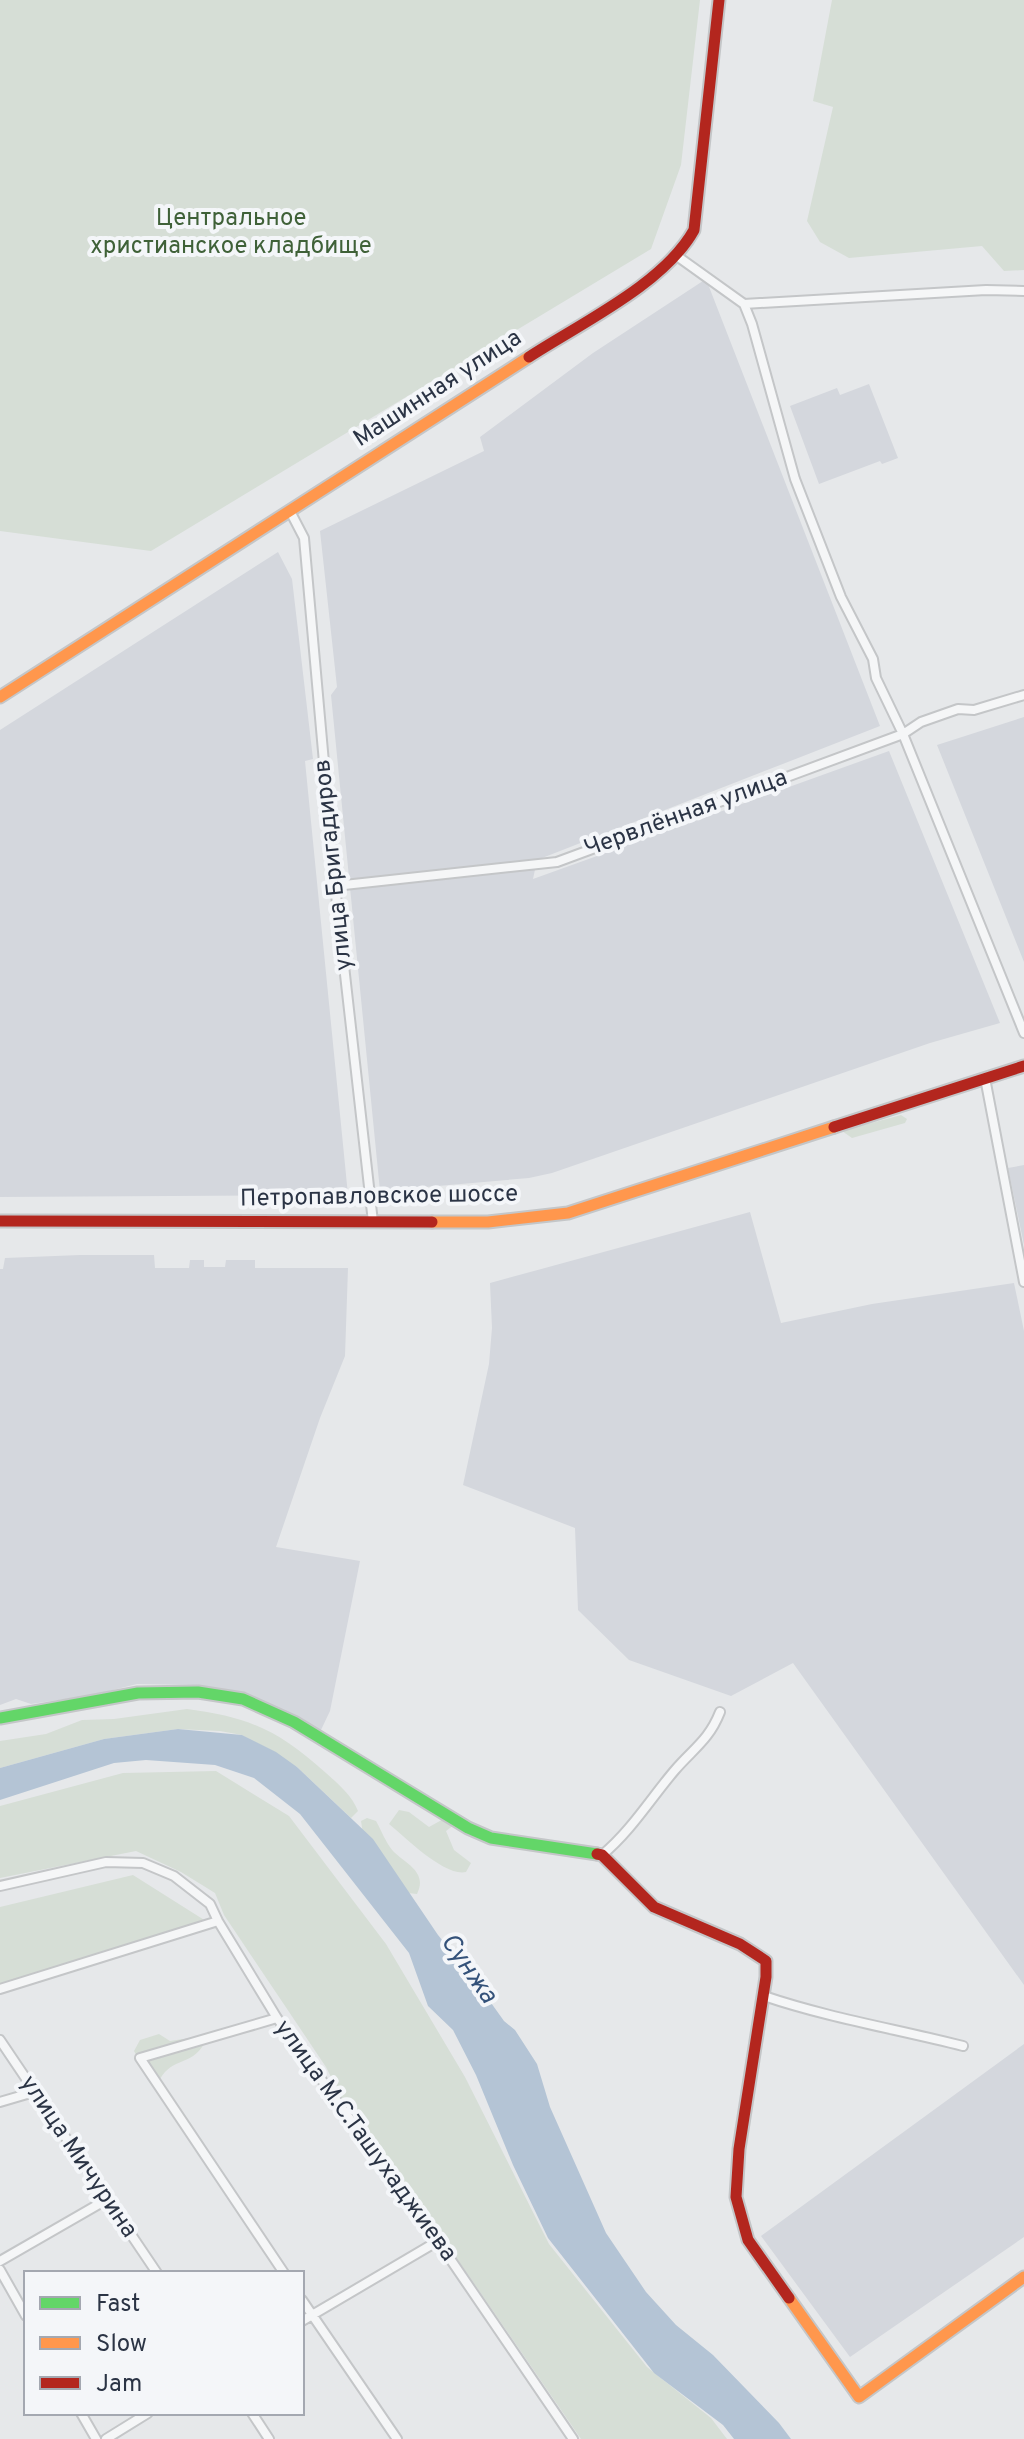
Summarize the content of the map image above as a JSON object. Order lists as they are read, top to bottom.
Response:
{
  "streets": {
    "street": [
      "Машинная улица",
      "Червлённая улица",
      "улица Бригадиров",
      "Петропавловское шоссе",
      "улица М.С.Ташухаджиева",
      "улица Мичурина"
    ]
  },
  "crossings": [
    ["Машинная улица", "улица Бригадиров"],
    ["Червлённая улица", "улица Бригадиров"],
    ["улица Бригадиров", "Петропавловское шоссе"]
  ],
  "water": ["Сунжа"],
  "parks": ["Центральное христианское кладбище"],
  "legend": ["Fast", "Slow", "Jam"]
}
